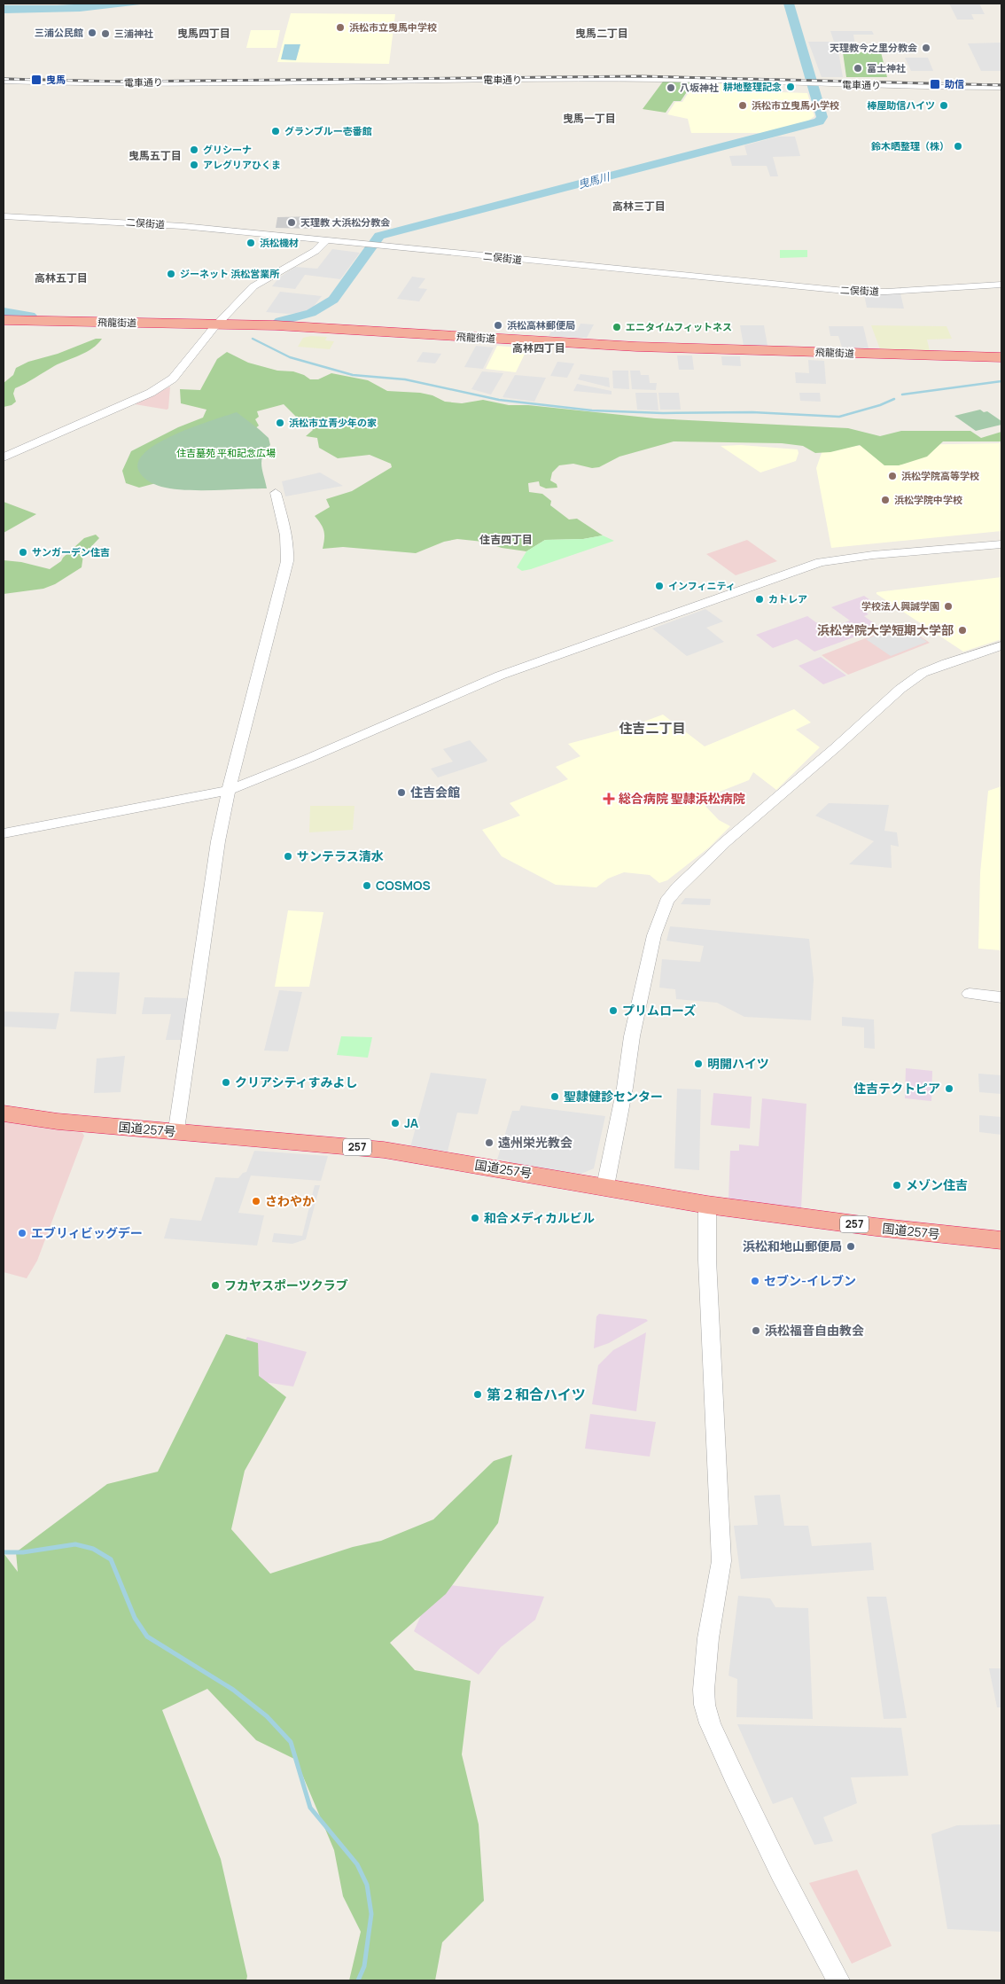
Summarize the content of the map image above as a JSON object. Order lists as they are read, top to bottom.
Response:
{
  "streets": {
    "highway": ["飛龍街道", "国道257号", "257"],
    "street": ["電車通り", "二俣街道"]
  },
  "districts": [
    "曳馬四丁目",
    "曳馬二丁目",
    "曳馬一丁目",
    "曳馬五丁目",
    "高林三丁目",
    "高林五丁目",
    "高林四丁目",
    "住吉四丁目",
    "住吉二丁目"
  ],
  "water": ["曳馬川"],
  "parks": ["住吉墓苑 平和記念広場"],
  "places": {
    "other": [
      "浜松市立曳馬中学校",
      "三浦公民館",
      "三浦神社",
      "天理教今之里分教会",
      "冨士神社",
      "耕地整理記念",
      "八坂神社",
      "浜松市立曳馬小学校",
      "棒屋助信ハイツ",
      "グランブルー壱番館",
      "鈴木晒整理（株）",
      "グリシーナ",
      "アレグリアひくま",
      "天理教 大浜松分教会",
      "浜松機材",
      "ジーネット 浜松営業所",
      "浜松高林郵便局",
      "エニタイムフィットネス",
      "浜松市立青少年の家",
      "浜松学院高等学校",
      "浜松学院中学校",
      "サンガーデン住吉",
      "インフィニティ",
      "カトレア",
      "学校法人興誠学園",
      "浜松学院大学短期大学部",
      "住吉会館",
      "サンテラス清水",
      "COSMOS",
      "プリムローズ",
      "明開ハイツ",
      "クリアシティすみよし",
      "住吉テクトピア",
      "聖隷健診センター",
      "JA",
      "遠州栄光教会",
      "メゾン住吉",
      "さわやか",
      "和合メディカルビル",
      "エブリィビッグデー",
      "浜松和地山郵便局",
      "セブン-イレブン",
      "フカヤスポーツクラブ",
      "浜松福音自由教会",
      "第２和合ハイツ"
    ],
    "transit": ["曳馬", "助信"],
    "health": ["総合病院 聖隷浜松病院"]
  }
}
